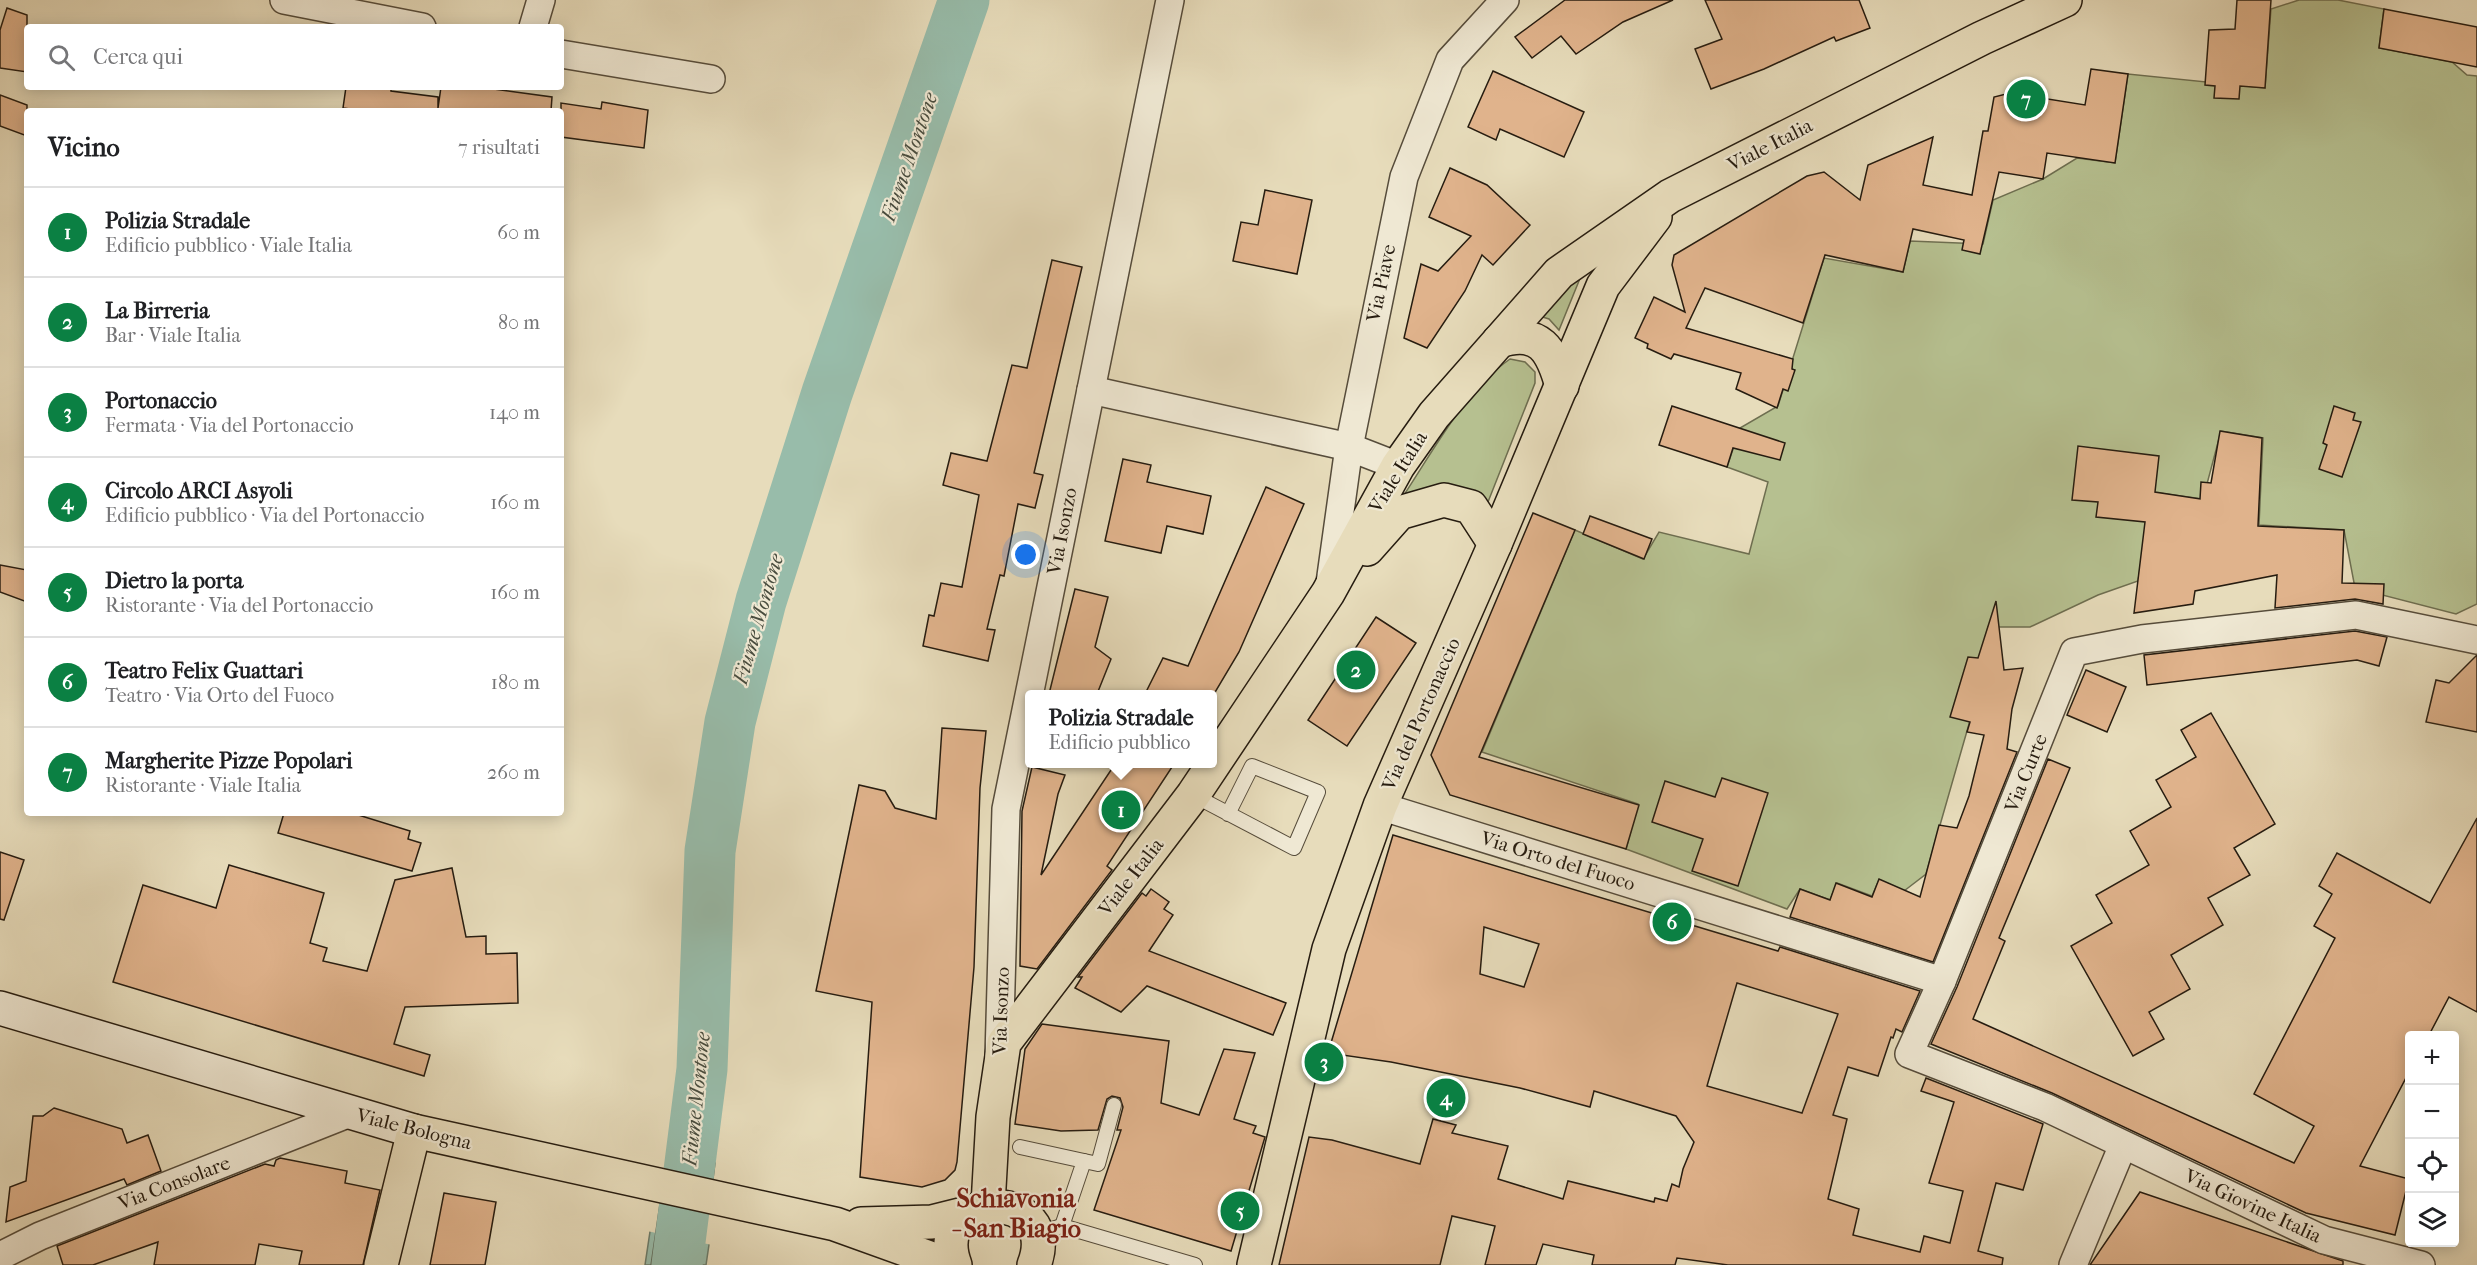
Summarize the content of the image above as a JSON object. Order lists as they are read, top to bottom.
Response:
{
  "streets": {
    "main road": ["Viale Italia", "Via del Portonaccio", "Viale Bologna"],
    "street": [
      "Via Piave",
      "Via Isonzo",
      "Via Curte",
      "Via Orto del Fuoco",
      "Via Consolare",
      "Via Giovine Italia"
    ]
  },
  "crossings": [
    ["Viale Italia", "Via Piave"],
    ["Viale Italia", "Via Isonzo"],
    ["Viale Italia", "Via del Portonaccio"],
    ["Viale Italia", "Viale Bologna"],
    ["Via del Portonaccio", "Via Orto del Fuoco"],
    ["Via Curte", "Via Orto del Fuoco"],
    ["Via Curte", "Via Giovine Italia"],
    ["Viale Bologna", "Via Consolare"]
  ],
  "districts": ["Schiavonia - San Biagio"],
  "water": ["Fiume Montone"],
  "page": {
    "search": "Cerca qui",
    "pins": [
      "7",
      "2",
      "1",
      "6",
      "3",
      "4",
      "5"
    ],
    "heading": ["Vicino", "7 risultati"],
    "list": [
      {
        "mark": "1",
        "name": "Polizia Stradale",
        "note": "Edificio pubblico · Viale Italia",
        "value": "60 m"
      },
      {
        "mark": "2",
        "name": "La Birreria",
        "note": "Bar · Viale Italia",
        "value": "80 m"
      },
      {
        "mark": "3",
        "name": "Portonaccio",
        "note": "Fermata · Via del Portonaccio",
        "value": "140 m"
      },
      {
        "mark": "4",
        "name": "Circolo ARCI Asyoli",
        "note": "Edificio pubblico · Via del Portonaccio",
        "value": "160 m"
      },
      {
        "mark": "5",
        "name": "Dietro la porta",
        "note": "Ristorante · Via del Portonaccio",
        "value": "160 m"
      },
      {
        "mark": "6",
        "name": "Teatro Felix Guattari",
        "note": "Teatro · Via Orto del Fuoco",
        "value": "180 m"
      },
      {
        "mark": "7",
        "name": "Margherite Pizze Popolari",
        "note": "Ristorante · Viale Italia",
        "value": "260 m"
      }
    ],
    "popup": ["Polizia Stradale", "Edificio pubblico"],
    "map_buttons": ["+", "−"]
  }
}
